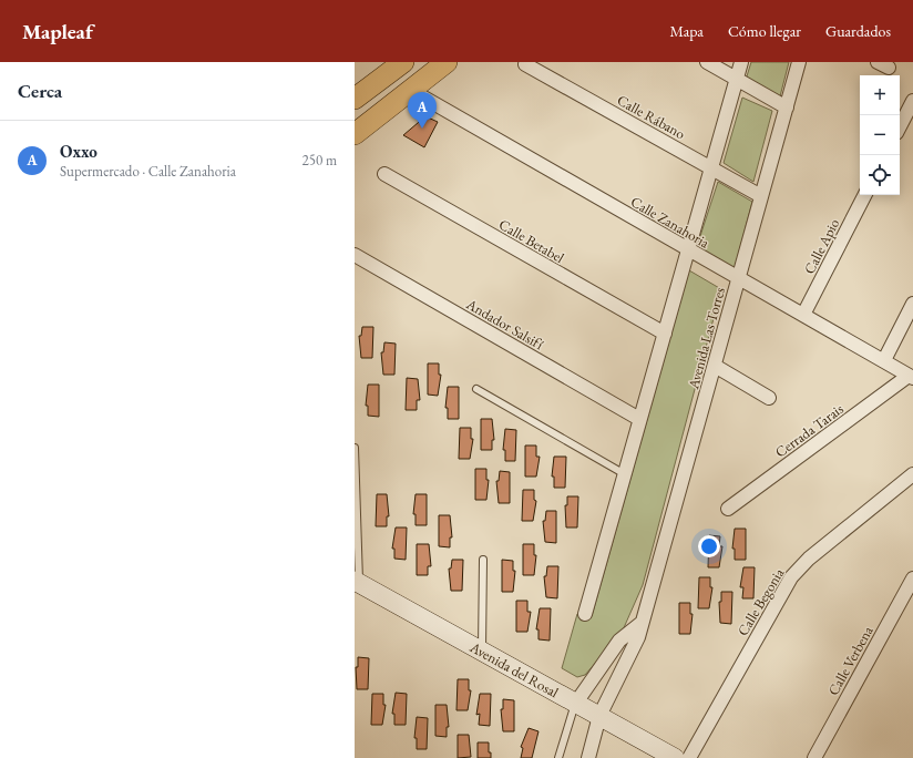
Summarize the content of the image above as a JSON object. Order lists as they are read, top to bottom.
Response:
{
  "streets": {
    "street": [
      "Calle Rábano",
      "Calle Zanahoria",
      "Calle Betabel",
      "Calle Apio",
      "Andador Salsifí",
      "Avenida Las Torres",
      "Cerrada Tarais",
      "Calle Begonia",
      "Calle Verbena",
      "Avenida del Rosal"
    ]
  },
  "crossings": [
    ["Calle Rábano", "Avenida Las Torres"],
    ["Calle Zanahoria", "Calle Apio"],
    ["Calle Zanahoria", "Avenida Las Torres"],
    ["Calle Zanahoria", "Cerrada Tarais"],
    ["Avenida Las Torres", "Avenida del Rosal"]
  ],
  "page": {
    "header": "Mapleaf",
    "nav": ["Mapa", "Cómo llegar", "Guardados"],
    "heading": "Cerca",
    "map_buttons": ["+", "−"],
    "pins": "A",
    "list": [
      {
        "mark": "A",
        "name": "Oxxo",
        "note": "Supermercado · Calle Zanahoria",
        "value": "250 m"
      }
    ]
  }
}
